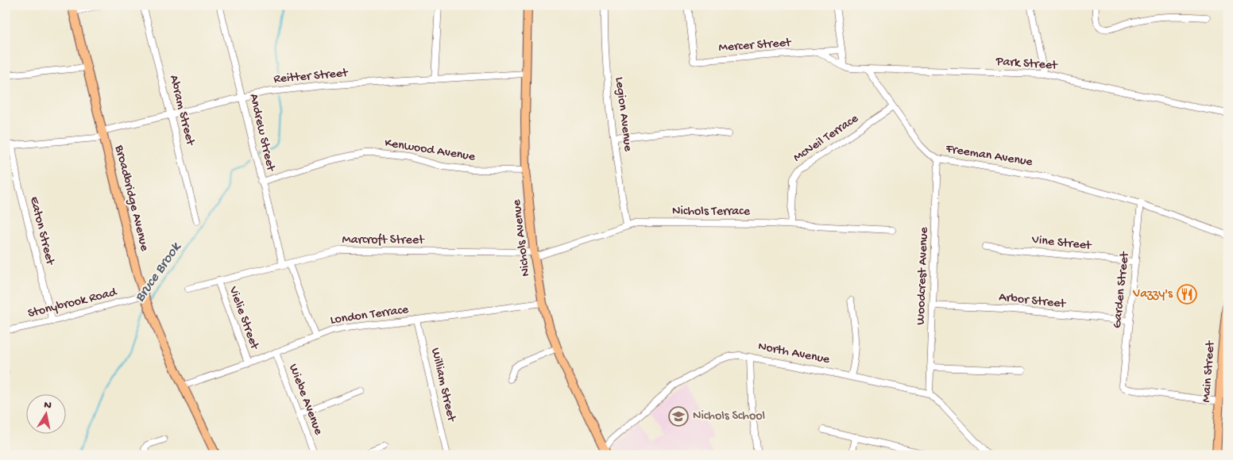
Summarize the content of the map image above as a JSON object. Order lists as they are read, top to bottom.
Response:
{
  "streets": {
    "main road": ["Broadbridge Avenue", "Nichols Avenue", "Main Street"],
    "street": [
      "Mercer Street",
      "Park Street",
      "Reitter Street",
      "Abram Street",
      "Legion Avenue",
      "Andrew Street",
      "McNeil Terrace",
      "Kenwood Avenue",
      "Freeman Avenue",
      "Nichols Terrace",
      "Eaton Street",
      "Marcroft Street",
      "Vine Street",
      "Woodcrest Avenue",
      "Garden Street",
      "Arbor Street",
      "Stonybrook Road",
      "London Terrace",
      "Vielie Street",
      "North Avenue",
      "William Street",
      "Wiebe Avenue"
    ]
  },
  "crossings": [
    ["Park Street", "Freeman Avenue"],
    ["Reitter Street", "Abram Street"],
    ["Reitter Street", "Andrew Street"],
    ["Reitter Street", "Broadbridge Avenue"],
    ["Reitter Street", "Eaton Street"],
    ["Reitter Street", "Nichols Avenue"],
    ["Legion Avenue", "Nichols Terrace"],
    ["Andrew Street", "Kenwood Avenue"],
    ["Andrew Street", "Marcroft Street"],
    ["McNeil Terrace", "Freeman Avenue"],
    ["McNeil Terrace", "Nichols Terrace"],
    ["Kenwood Avenue", "Nichols Avenue"],
    ["Freeman Avenue", "Woodcrest Avenue"],
    ["Freeman Avenue", "Garden Street"],
    ["Broadbridge Avenue", "Stonybrook Road"],
    ["Broadbridge Avenue", "London Terrace"],
    ["Nichols Terrace", "Nichols Avenue"],
    ["Nichols Terrace", "Marcroft Street"],
    ["Eaton Street", "Stonybrook Road"],
    ["Nichols Avenue", "Marcroft Street"],
    ["Nichols Avenue", "London Terrace"],
    ["Nichols Avenue", "North Avenue"],
    ["Marcroft Street", "Vielie Street"],
    ["Vine Street", "Garden Street"],
    ["Woodcrest Avenue", "Arbor Street"],
    ["Woodcrest Avenue", "North Avenue"],
    ["Garden Street", "Arbor Street"],
    ["Garden Street", "Main Street"],
    ["London Terrace", "Vielie Street"],
    ["London Terrace", "William Street"],
    ["London Terrace", "Wiebe Avenue"]
  ],
  "water": ["Bruce Brook"],
  "places": {
    "restaurant": ["Vazzy's"],
    "school or university": ["Nichols School"]
  },
  "north": "top"
}
